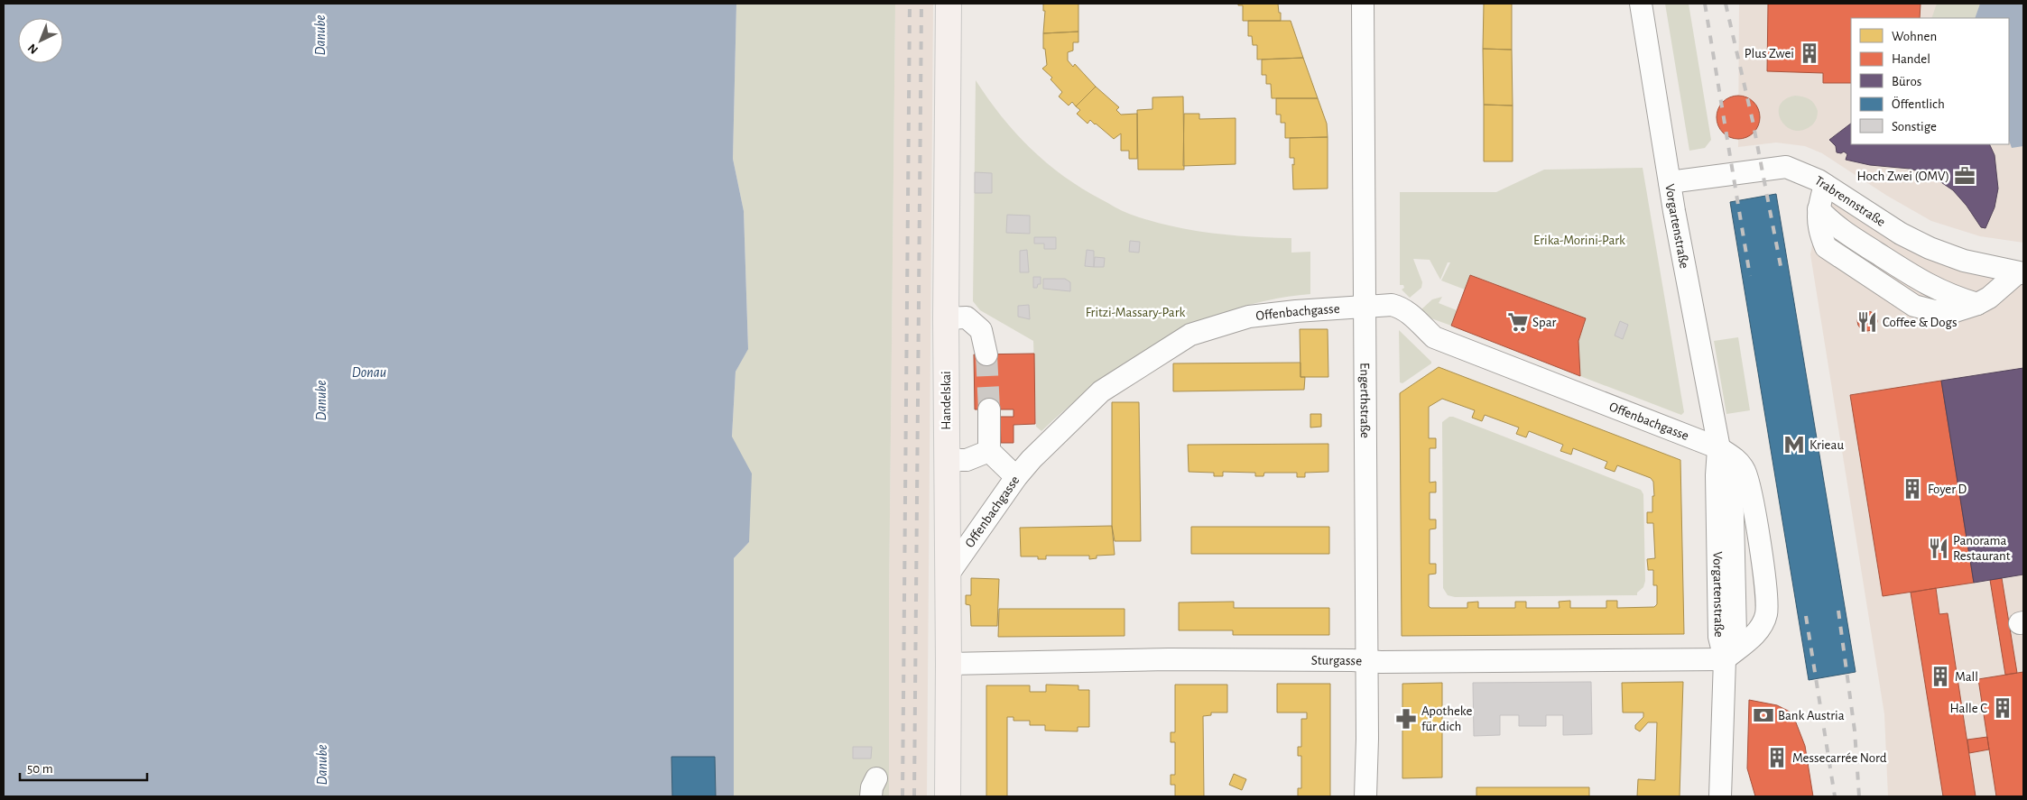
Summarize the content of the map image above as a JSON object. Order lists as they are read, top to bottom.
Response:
{
  "streets": {
    "main road": ["Handelskai"],
    "street": [
      "Trabrennstraße",
      "Vorgartenstraße",
      "Offenbachgasse",
      "Engerthstraße",
      "Sturgasse"
    ]
  },
  "crossings": [
    ["Trabrennstraße", "Vorgartenstraße"],
    ["Vorgartenstraße", "Offenbachgasse"],
    ["Vorgartenstraße", "Sturgasse"],
    ["Offenbachgasse", "Handelskai"],
    ["Offenbachgasse", "Engerthstraße"],
    ["Offenbachgasse", "Sturgasse"],
    ["Handelskai", "Sturgasse"],
    ["Engerthstraße", "Sturgasse"]
  ],
  "water": ["Danube", "Donau"],
  "parks": ["Erika-Morini-Park", "Fritzi-Massary-Park"],
  "places": {
    "building": [
      "Plus Zwei",
      "Foyer D",
      "Mall",
      "Halle C",
      "Messecarrée Nord"
    ],
    "office": ["Hoch Zwei (OMV)"],
    "supermarket": ["Spar"],
    "restaurant": ["Coffee & Dogs", "Panorama Restaurant"],
    "metro station": ["Krieau"],
    "bank": ["Bank Austria"],
    "pharmacy": ["Apotheke für dich"]
  },
  "legend": [
    "Wohnen",
    "Handel",
    "Büros",
    "Öffentlich",
    "Sonstige"
  ],
  "scale_bar": "50 m",
  "north": "bottom left"
}
